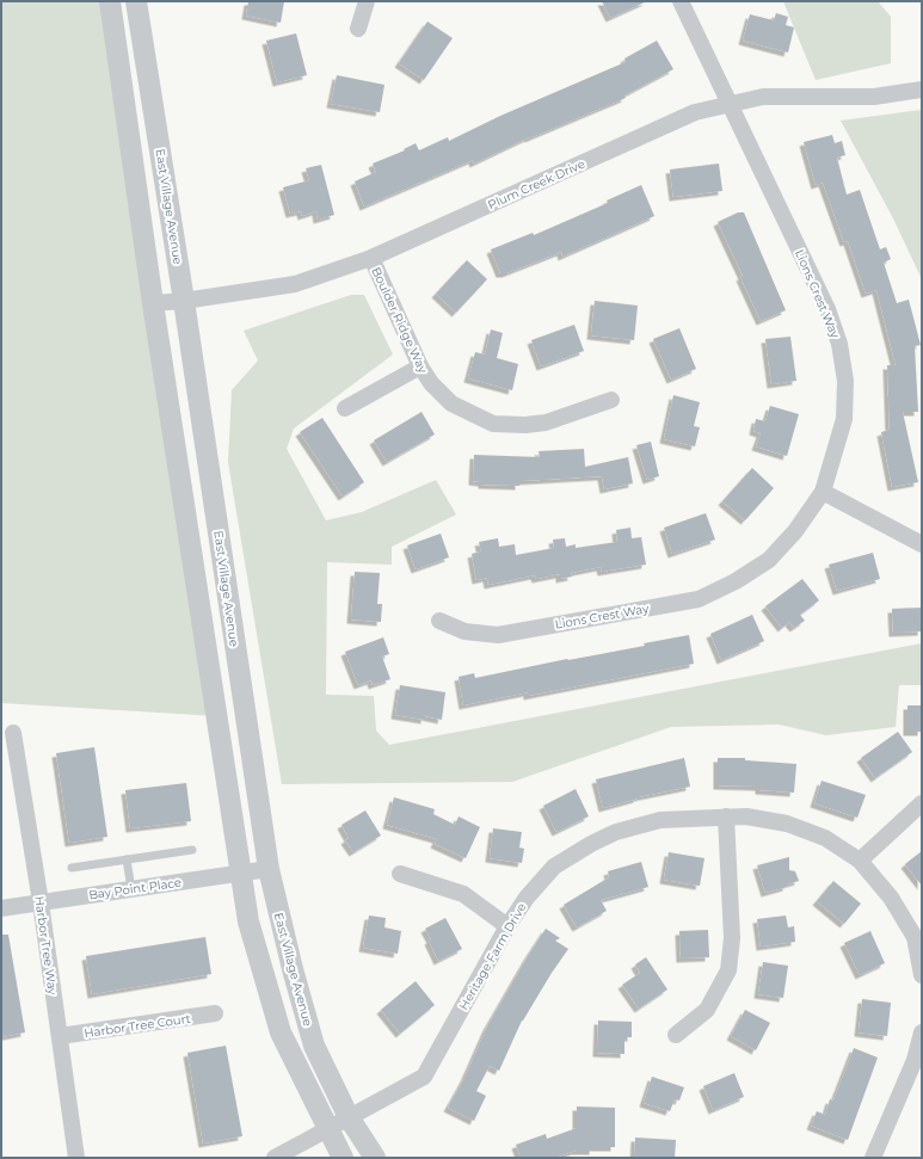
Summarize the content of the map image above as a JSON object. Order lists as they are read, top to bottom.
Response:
{
  "streets": {
    "street": [
      "Plum Creek Drive",
      "East Village Avenue",
      "Lions Crest Way",
      "Boulder Ridge Way",
      "Bay Point Place",
      "Harbor Tree Way",
      "Heritage Farm Drive",
      "Harbor Tree Court"
    ]
  },
  "crossings": [
    ["Plum Creek Drive", "East Village Avenue"],
    ["Plum Creek Drive", "Lions Crest Way"],
    ["Plum Creek Drive", "Boulder Ridge Way"],
    ["East Village Avenue", "Bay Point Place"],
    ["East Village Avenue", "Heritage Farm Drive"],
    ["Bay Point Place", "Harbor Tree Way"],
    ["Harbor Tree Way", "Harbor Tree Court"]
  ]
}
